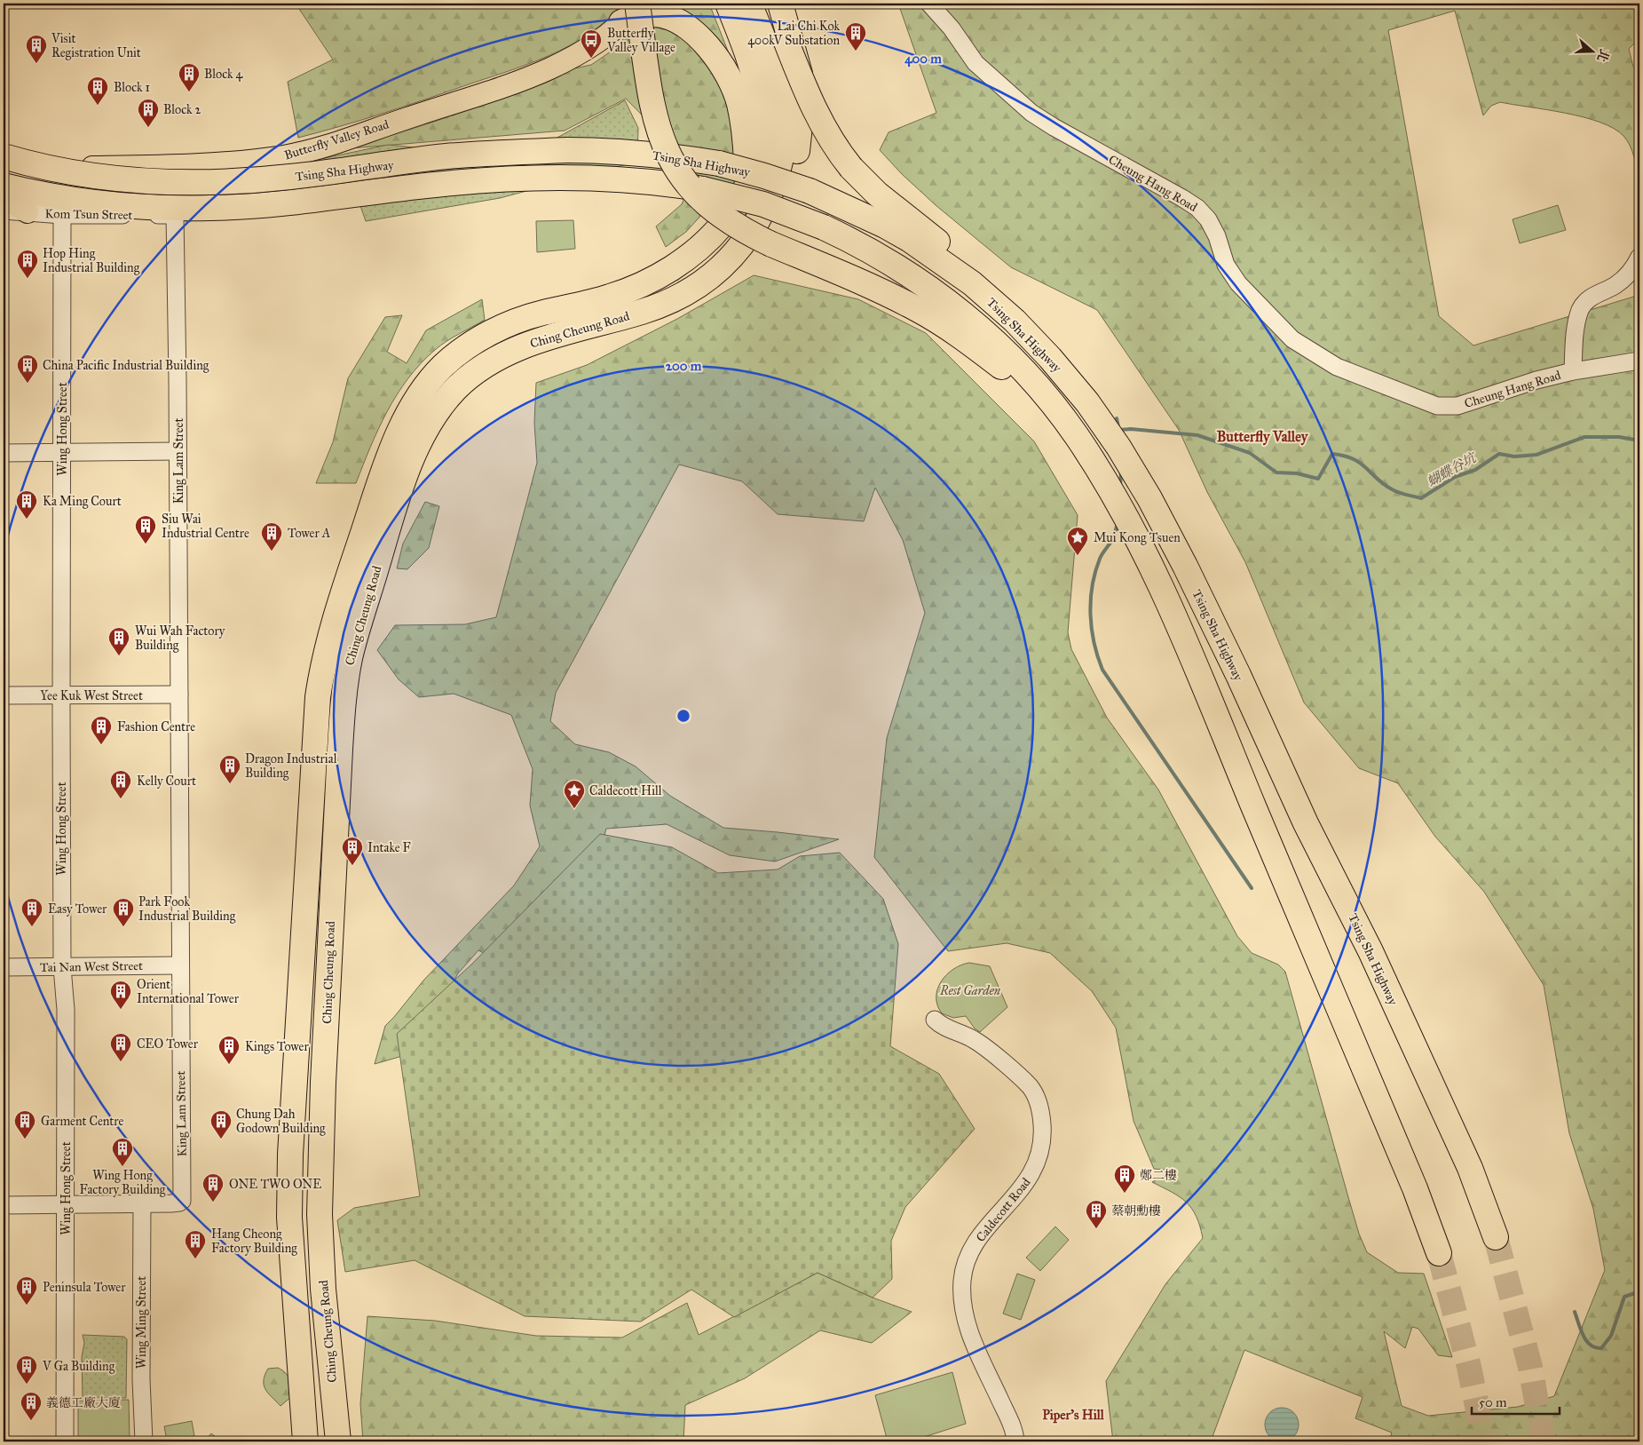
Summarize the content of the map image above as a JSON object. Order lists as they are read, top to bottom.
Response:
{
  "streets": {
    "highway": ["Tsing Sha Highway", "Ching Cheung Road"],
    "main road": ["Butterfly Valley Road"],
    "street": [
      "Cheung Hang Road",
      "Kom Tsun Street",
      "Wing Hong Street",
      "King Lam Street",
      "Yee Kuk West Street",
      "Tai Nan West Street",
      "Caldecott Road",
      "Wing Ming Street"
    ]
  },
  "crossings": [
    ["Kom Tsun Street", "Wing Hong Street"],
    ["Kom Tsun Street", "King Lam Street"],
    ["Wing Hong Street", "Yee Kuk West Street"],
    ["Wing Hong Street", "Tai Nan West Street"],
    ["King Lam Street", "Yee Kuk West Street"],
    ["King Lam Street", "Tai Nan West Street"],
    ["King Lam Street", "Wing Ming Street"]
  ],
  "districts": ["Butterfly Valley", "Piper's Hill"],
  "water": ["蝴蝶谷坑"],
  "parks": ["Rest Garden"],
  "places": {
    "building": [
      "Lai Chi Kok 400kV Substation",
      "Visit Registration Unit",
      "Block 4",
      "Block 1",
      "Block 2",
      "Hop Hing Industrial Building",
      "China Pacific Industrial Building",
      "Ka Ming Court",
      "Siu Wai Industrial Centre",
      "Tower A",
      "Wui Wah Factory Building",
      "Fashion Centre",
      "Dragon Industrial Building",
      "Kelly Court",
      "Intake F",
      "Easy Tower",
      "Park Fook Industrial Building",
      "Orient International Tower",
      "CEO Tower",
      "Kings Tower",
      "Garment Centre",
      "Chung Dah Godown Building",
      "Wing Hong Factory Building",
      "鄭二樓",
      "ONE TWO ONE",
      "蔡朝勳樓",
      "Hang Cheong Factory Building",
      "Peninsula Tower",
      "V Ga Building",
      "義德工廠大廈"
    ],
    "bus stop": ["Butterfly Valley Village"],
    "place": ["Mui Kong Tsuen", "Caldecott Hill"]
  },
  "scale_bar": "50 m",
  "north": "right",
  "rings": ["400 m", "200 m"]
}
